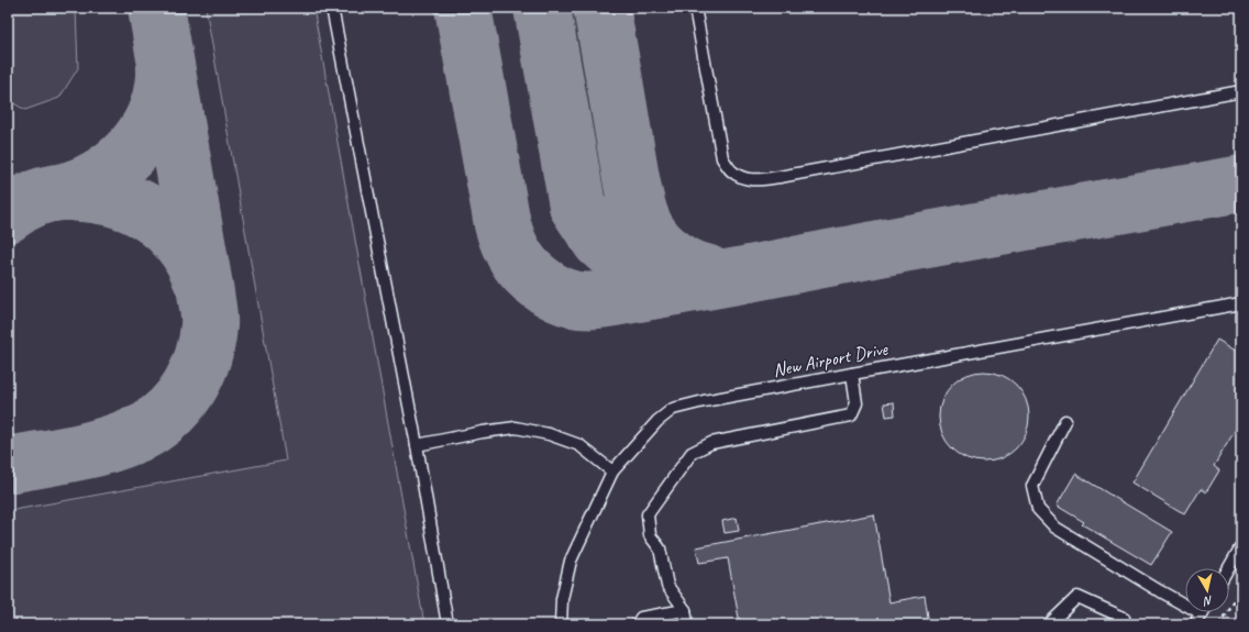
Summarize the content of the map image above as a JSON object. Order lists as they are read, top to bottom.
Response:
{
  "streets": {
    "lane": ["New Airport Drive"]
  },
  "north": "bottom"
}
